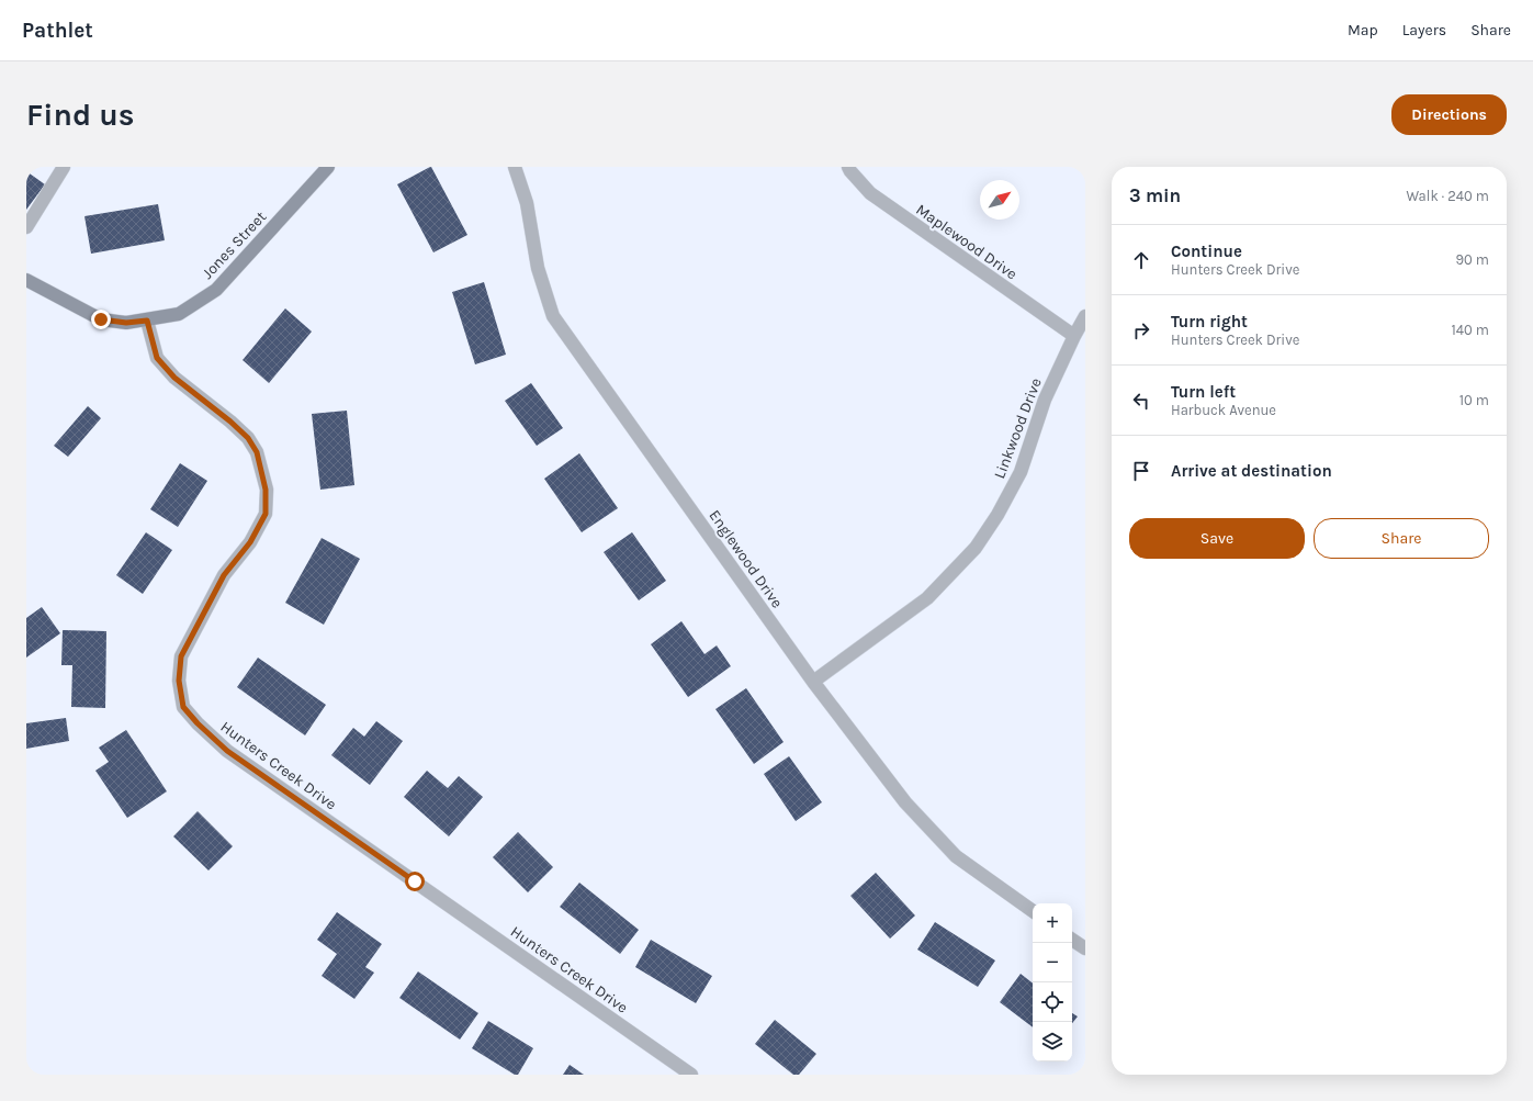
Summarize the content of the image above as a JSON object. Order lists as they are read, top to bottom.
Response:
{
  "streets": {
    "street": [
      "Maplewood Drive",
      "Jones Street",
      "Linkwood Drive",
      "Englewood Drive",
      "Hunters Creek Drive"
    ]
  },
  "crossings": [
    ["Maplewood Drive", "Linkwood Drive"],
    ["Jones Street", "Hunters Creek Drive"],
    ["Linkwood Drive", "Englewood Drive"]
  ],
  "north": "top right",
  "page": {
    "header": "Pathlet",
    "nav": ["Map", "Layers", "Share"],
    "buttons": [
      "Directions",
      ["Save", "Share"]
    ],
    "title": "Find us",
    "heading": ["3 min", "Walk · 240 m"],
    "list": [
      ["Continue", "Hunters Creek Drive", "90 m"],
      ["Turn right", "Hunters Creek Drive", "140 m"],
      ["Turn left", "Harbuck Avenue", "10 m"],
      "Arrive at destination"
    ],
    "map_buttons": ["+", "−"]
  }
}
